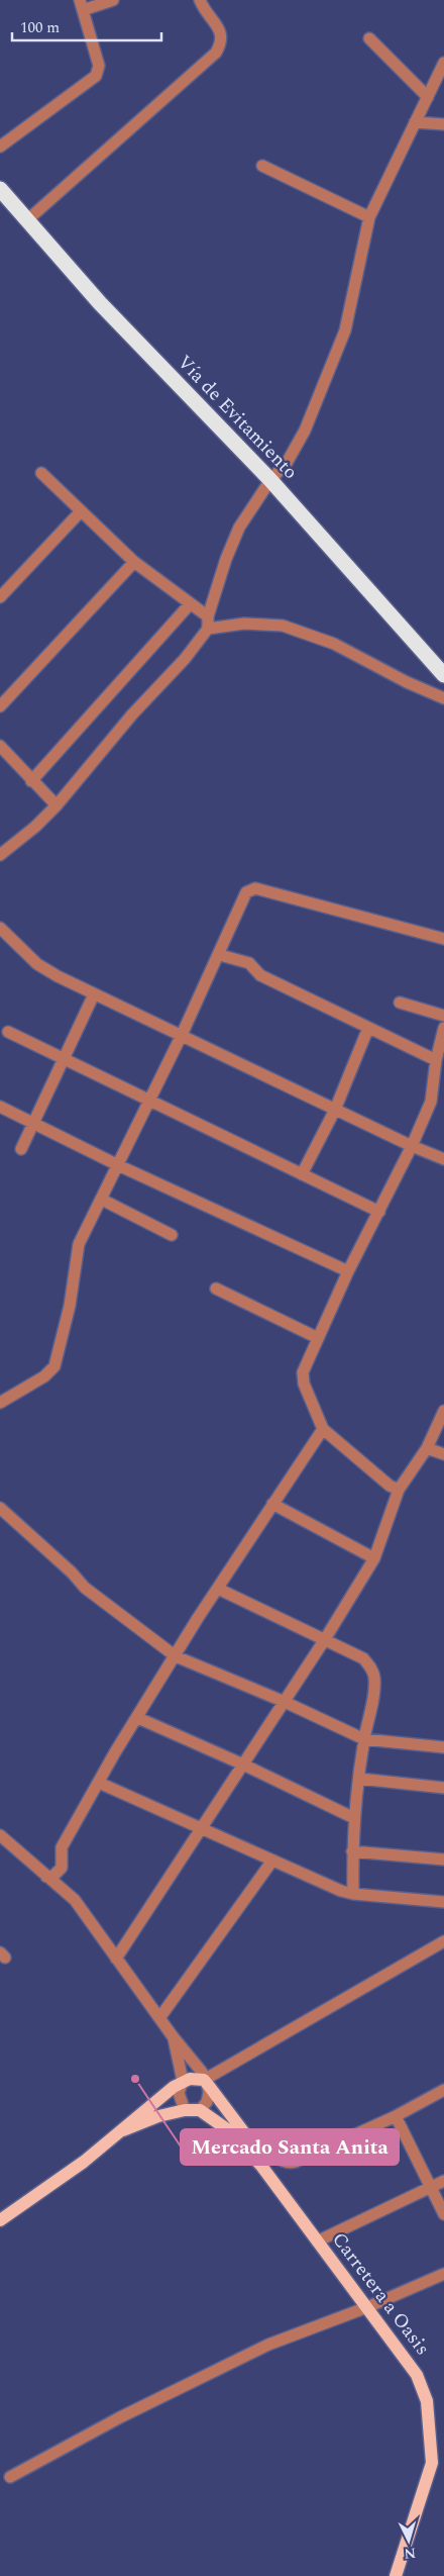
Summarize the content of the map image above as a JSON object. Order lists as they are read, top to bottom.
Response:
{
  "streets": {
    "highway": ["Vía de Evitamiento"],
    "main road": ["Carretera a Oasis"]
  },
  "places": ["Mercado Santa Anita"],
  "scale_bar": "100 m",
  "north": "bottom"
}
